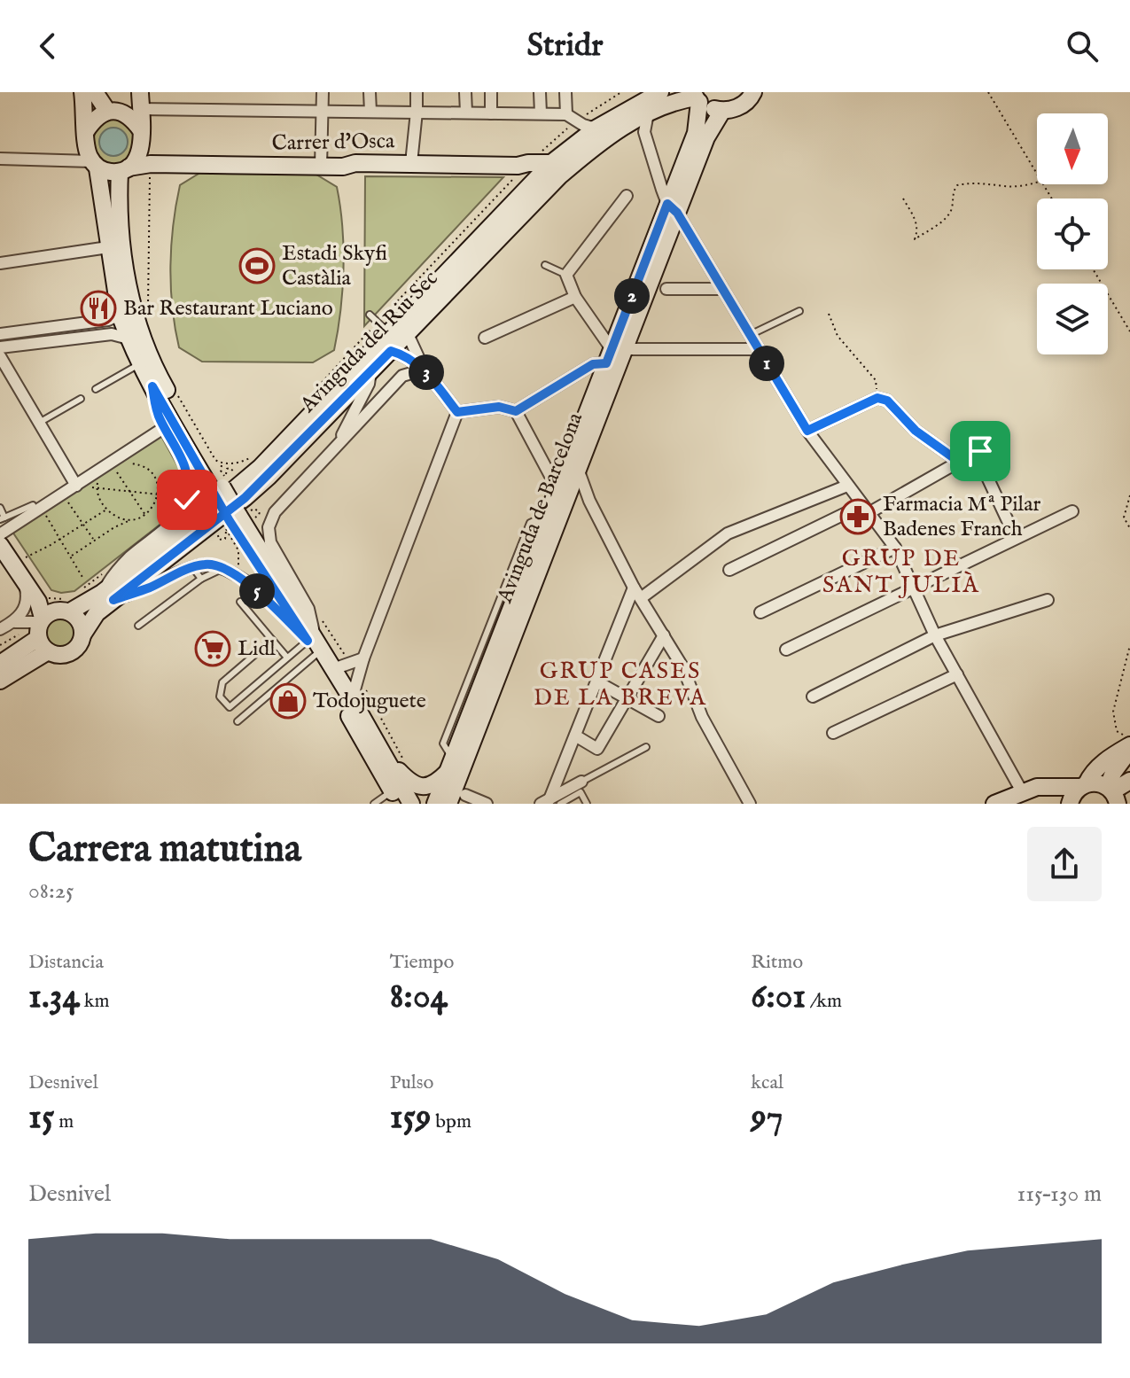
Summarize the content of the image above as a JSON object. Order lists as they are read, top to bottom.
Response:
{
  "streets": {
    "main road": ["Carrer d'Osca", "Avinguda del Riu Sec", "Avinguda de Barcelona"]
  },
  "crossings": [
    ["Carrer d'Osca", "Avinguda del Riu Sec"],
    ["Avinguda del Riu Sec", "Avinguda de Barcelona"]
  ],
  "districts": ["GRUP DE SANT JULIÀ", "GRUP CASES DE LA BREVA"],
  "places": {
    "sports": ["Estadi Skyfi Castàlia"],
    "restaurant": ["Bar Restaurant Luciano"],
    "pharmacy": ["Farmacia Mª Pilar Badenes Franch"],
    "supermarket": ["Lidl"],
    "shop": ["Todojuguete"]
  },
  "north": "bottom",
  "page": {
    "header": "Stridr",
    "pins": [
      "2",
      "1",
      "3",
      "5"
    ],
    "heading": ["Carrera matutina", "08:25"],
    "stats": [
      ["Distancia", "1.34 km"],
      ["Tiempo", "8:04"],
      ["Ritmo", "6:01 /km"],
      ["Desnivel", "15 m"],
      ["Pulso", "159 bpm"],
      ["kcal", "97"]
    ],
    "chart": ["Desnivel", "115–130 m"]
  }
}
